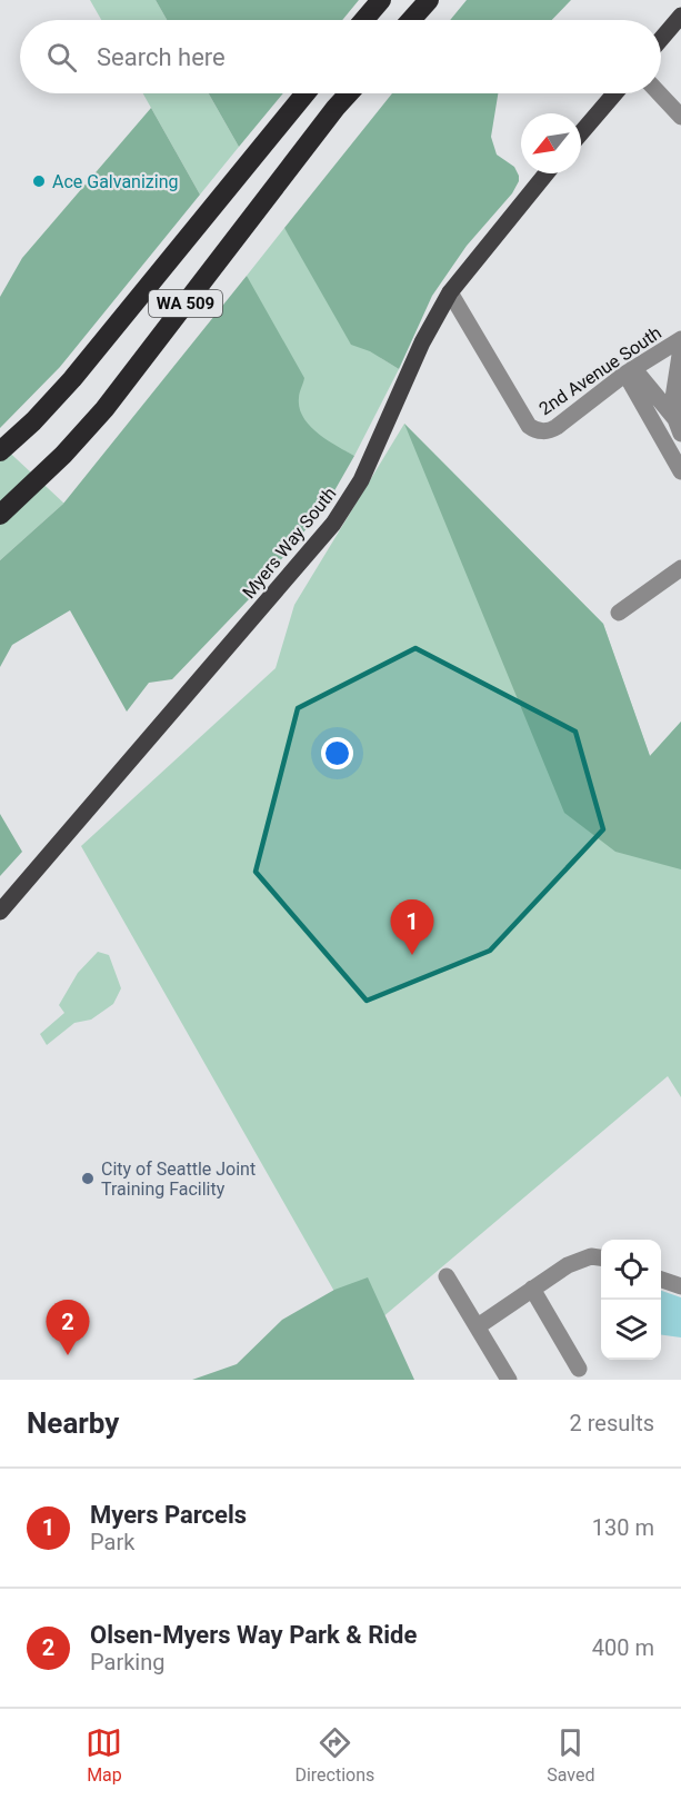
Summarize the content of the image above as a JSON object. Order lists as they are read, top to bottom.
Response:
{
  "streets": {
    "highway": ["WA 509"],
    "main road": ["Myers Way South"],
    "street": ["2nd Avenue South"]
  },
  "crossings": [
    ["2nd Avenue South", "Myers Way South"]
  ],
  "places": ["Ace Galvanizing", "City of Seattle Joint Training Facility"],
  "north": "bottom left",
  "page": {
    "search": "Search here",
    "pins": ["1", "2"],
    "heading": ["Nearby", "2 results"],
    "list": [
      {
        "mark": "1",
        "name": "Myers Parcels",
        "note": "Park",
        "value": "130 m"
      },
      {
        "mark": "2",
        "name": "Olsen-Myers Way Park & Ride",
        "note": "Parking",
        "value": "400 m"
      }
    ],
    "nav": ["Map", "Directions", "Saved"]
  }
}
